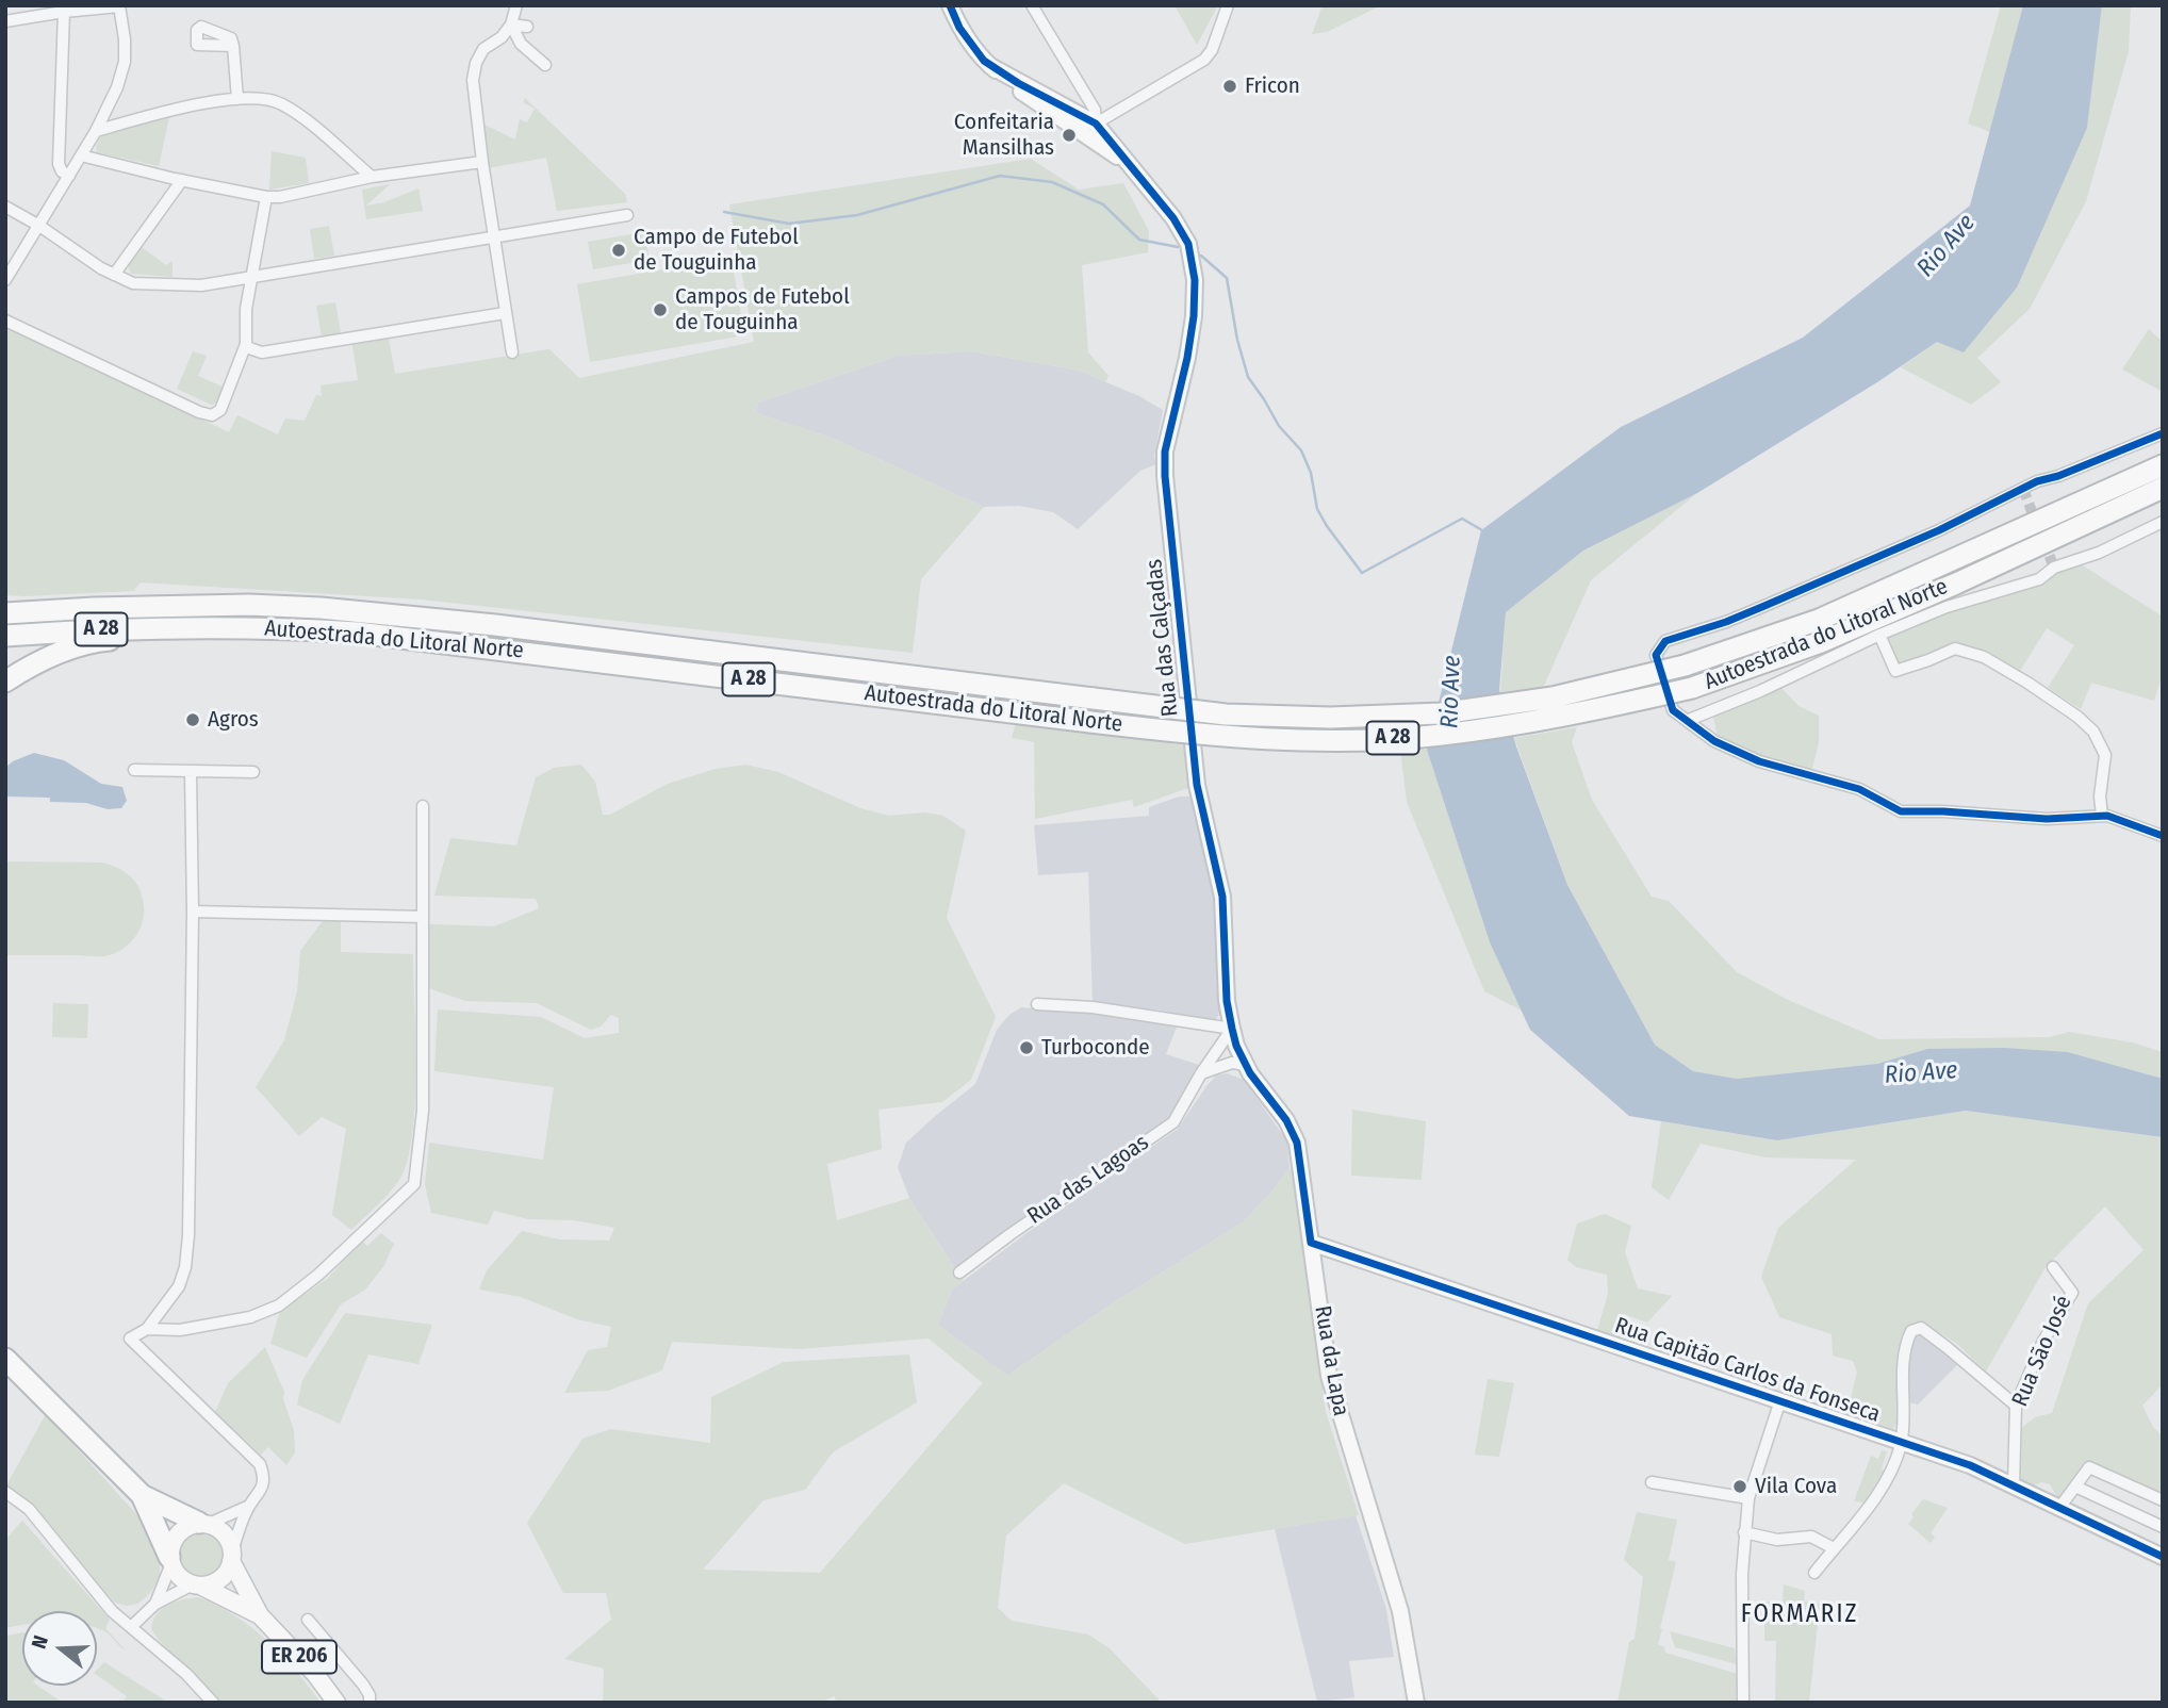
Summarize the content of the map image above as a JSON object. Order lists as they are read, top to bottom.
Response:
{
  "streets": {
    "highway": ["A 28", "Autoestrada do Litoral Norte"],
    "main road": [
      "Rua das Calçadas",
      "Rua da Lapa",
      "Rua Capitão Carlos da Fonseca",
      "ER 206"
    ],
    "street": ["Rua das Lagoas", "Rua São José"]
  },
  "crossings": [
    ["Rua das Calçadas", "Rua das Lagoas"],
    ["Rua das Calçadas", "Rua da Lapa"],
    ["Rua das Lagoas", "Rua da Lapa"],
    ["Rua São José", "Rua Capitão Carlos da Fonseca"],
    ["Rua da Lapa", "Rua Capitão Carlos da Fonseca"]
  ],
  "districts": ["FORMARIZ"],
  "water": ["Rio Ave"],
  "places": [
    "Fricon",
    "Confeitaria Mansilhas",
    "Campo de Futebol de Touguinha",
    "Campos de Futebol de Touguinha",
    "Agros",
    "Turboconde",
    "Vila Cova"
  ],
  "north": "left"
}
